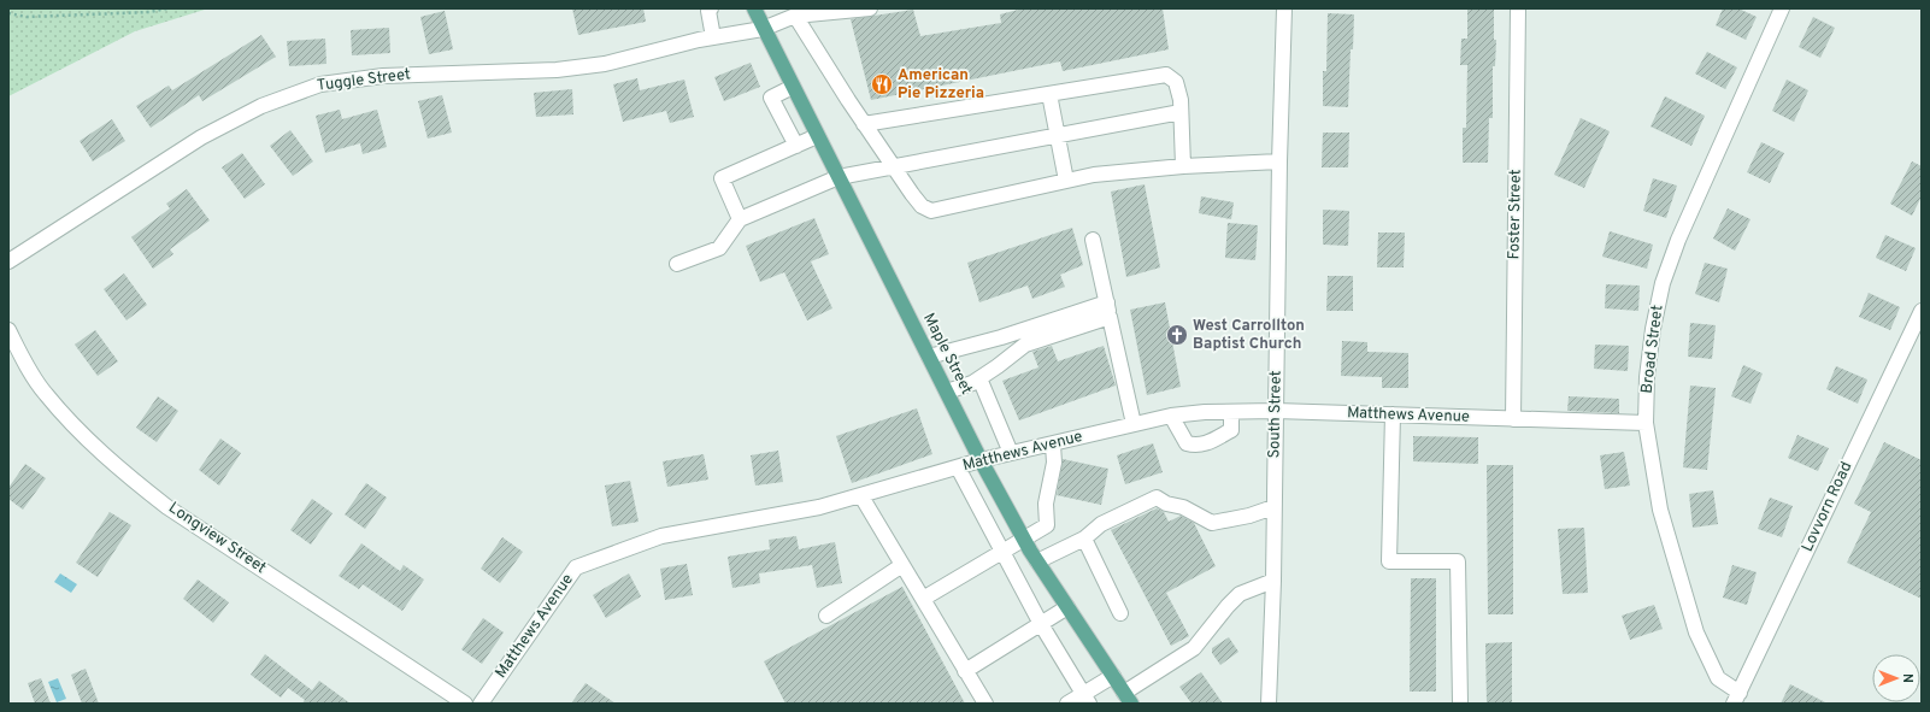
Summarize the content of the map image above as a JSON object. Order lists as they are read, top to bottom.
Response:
{
  "streets": {
    "main road": ["Maple Street"],
    "street": [
      "Tuggle Street",
      "Foster Street",
      "Broad Street",
      "South Street",
      "Matthews Avenue",
      "Lovvorn Road",
      "Longview Street"
    ]
  },
  "crossings": [
    ["Tuggle Street", "Maple Street"],
    ["Foster Street", "Matthews Avenue"],
    ["Broad Street", "Matthews Avenue"],
    ["Broad Street", "Lovvorn Road"],
    ["Maple Street", "Matthews Avenue"],
    ["South Street", "Matthews Avenue"]
  ],
  "places": {
    "restaurant": ["American Pie Pizzeria"],
    "church": ["West Carrollton Baptist Church"]
  },
  "north": "right"
}
